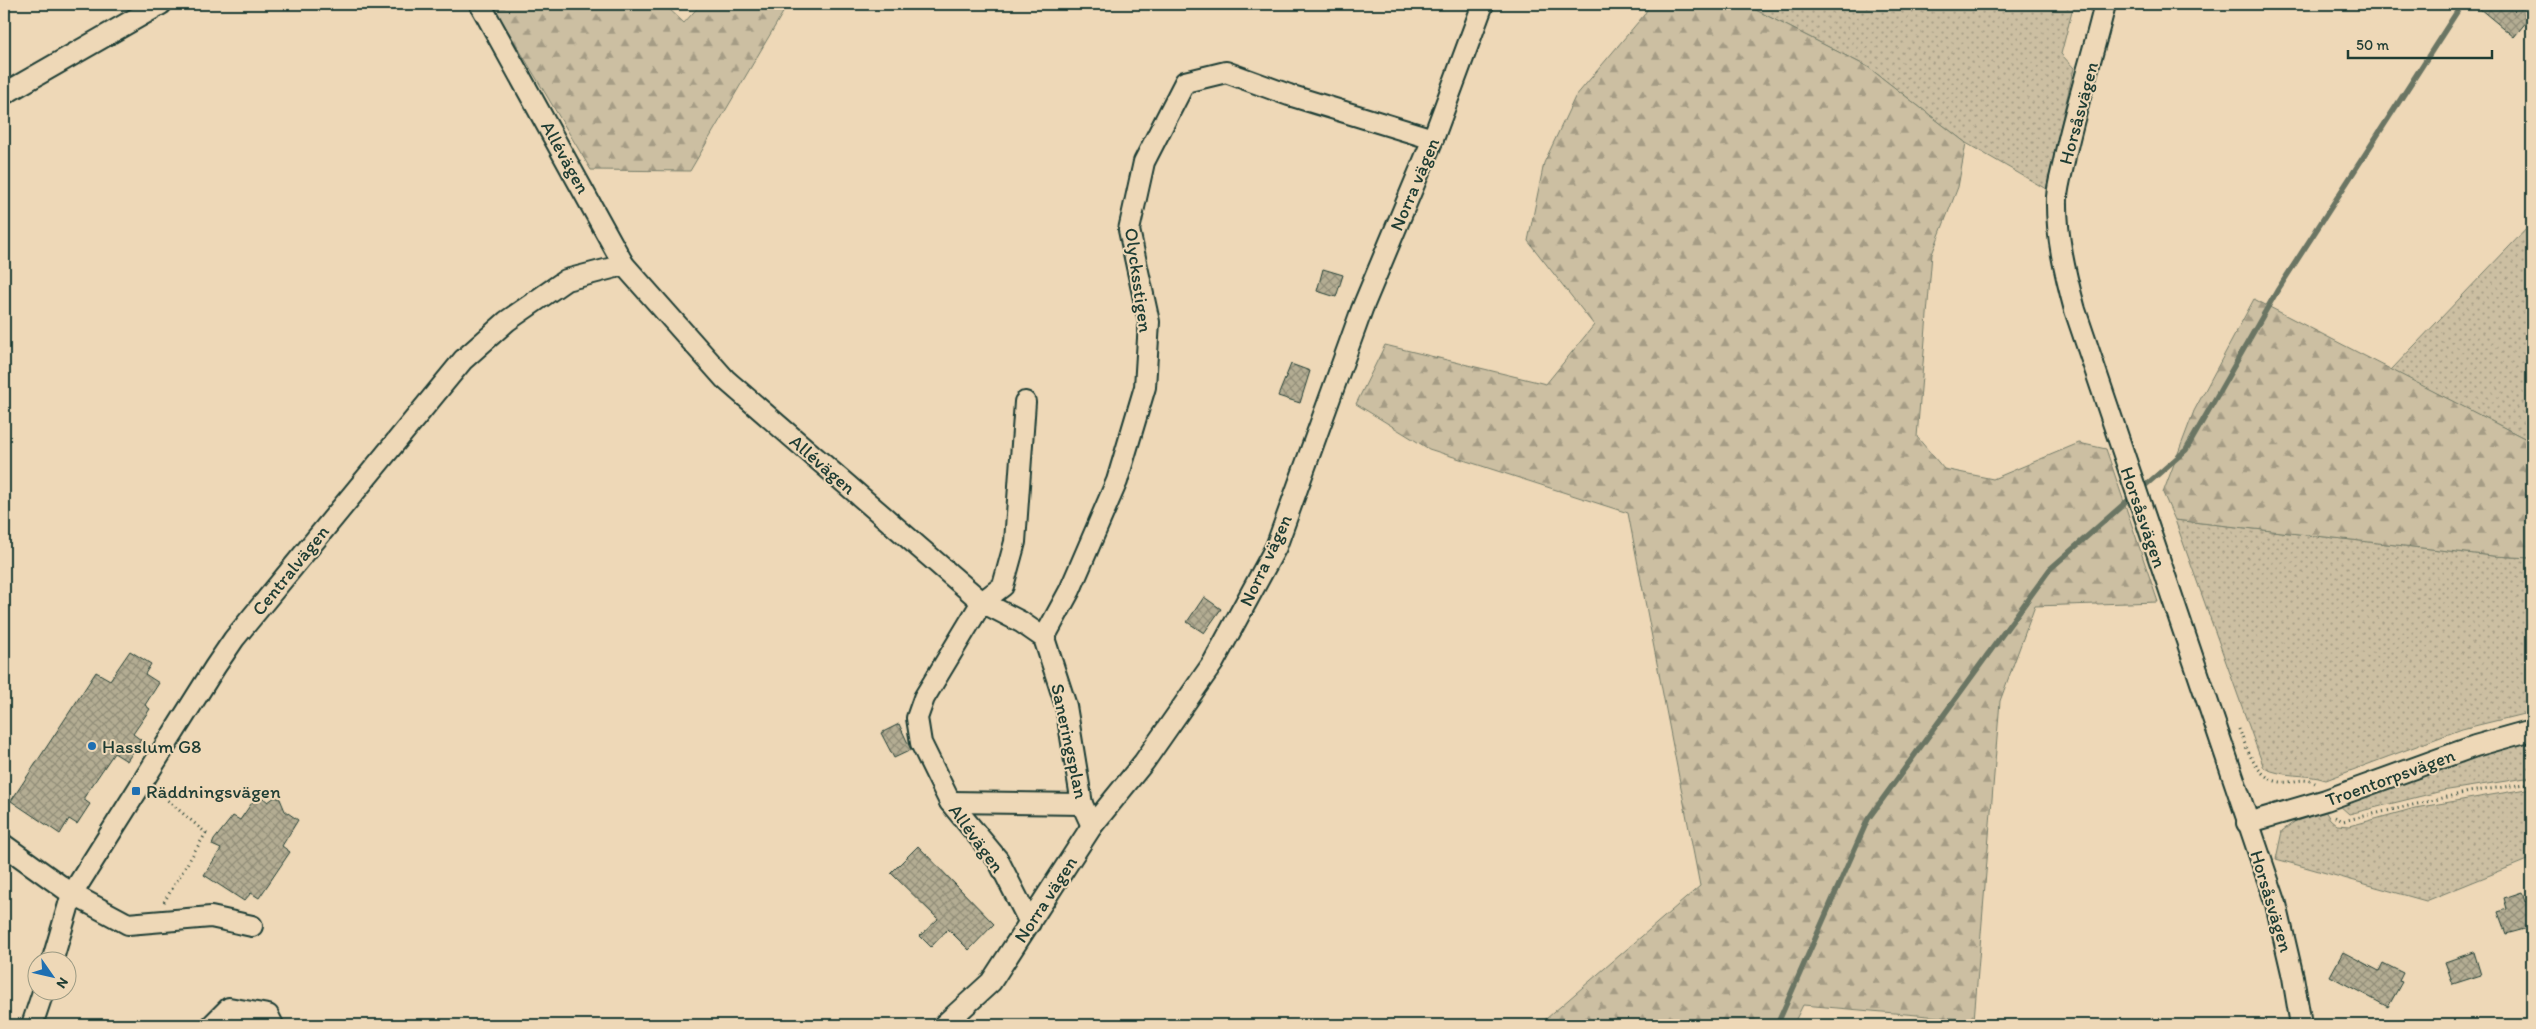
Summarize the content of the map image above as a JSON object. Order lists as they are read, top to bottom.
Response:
{
  "streets": {
    "street": [
      "Horsåsvägen",
      "Allévägen",
      "Norra vägen",
      "Olycksstigen",
      "Centralvägen",
      "Saneringsplan",
      "Troentorpsvägen"
    ]
  },
  "crossings": [
    ["Horsåsvägen", "Troentorpsvägen"],
    ["Allévägen", "Norra vägen"],
    ["Allévägen", "Centralvägen"],
    ["Norra vägen", "Olycksstigen"],
    ["Norra vägen", "Saneringsplan"],
    ["Olycksstigen", "Saneringsplan"]
  ],
  "places": {
    "other": ["Hasslum G8"],
    "transit": ["Räddningsvägen"]
  },
  "scale_bar": "50 m",
  "north": "bottom right"
}
